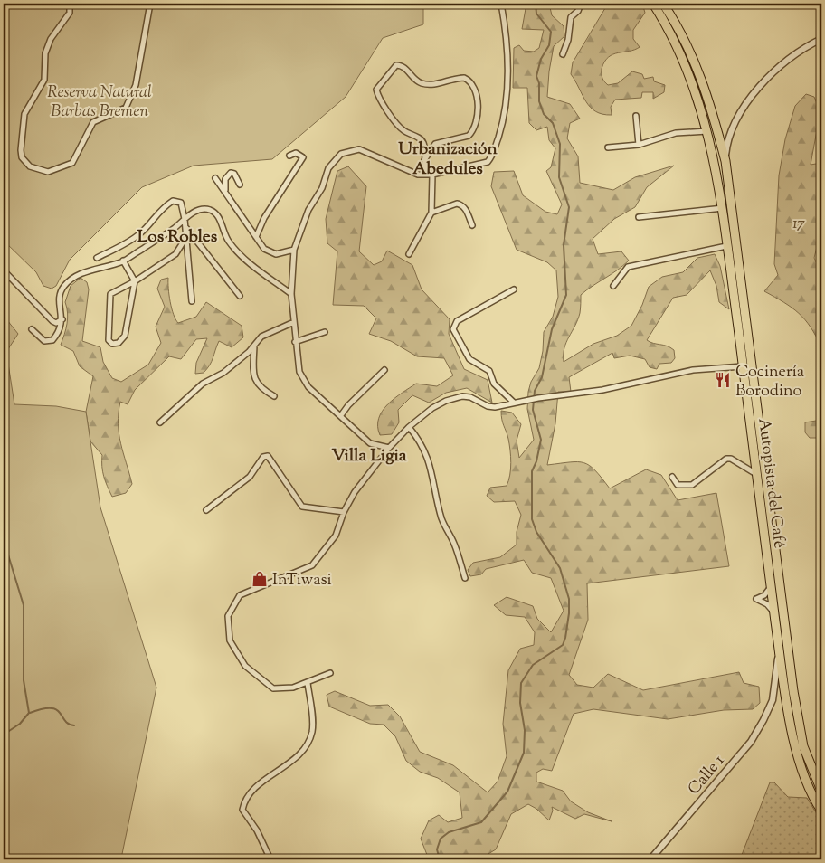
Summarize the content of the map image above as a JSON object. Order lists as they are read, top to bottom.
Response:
{
  "streets": {
    "highway": ["Autopista del Café"],
    "street": ["Calle 1"]
  },
  "crossings": [
    ["Autopista del Café", "Calle 1"]
  ],
  "districts": ["Urbanización Abedules", "Los Robles", "Villa Ligia"],
  "parks": ["Reserva Natural Barbas Bremen", "17"],
  "places": {
    "restaurant": ["Cocinería Borodino"],
    "shop": ["InTiwasi"]
  }
}
